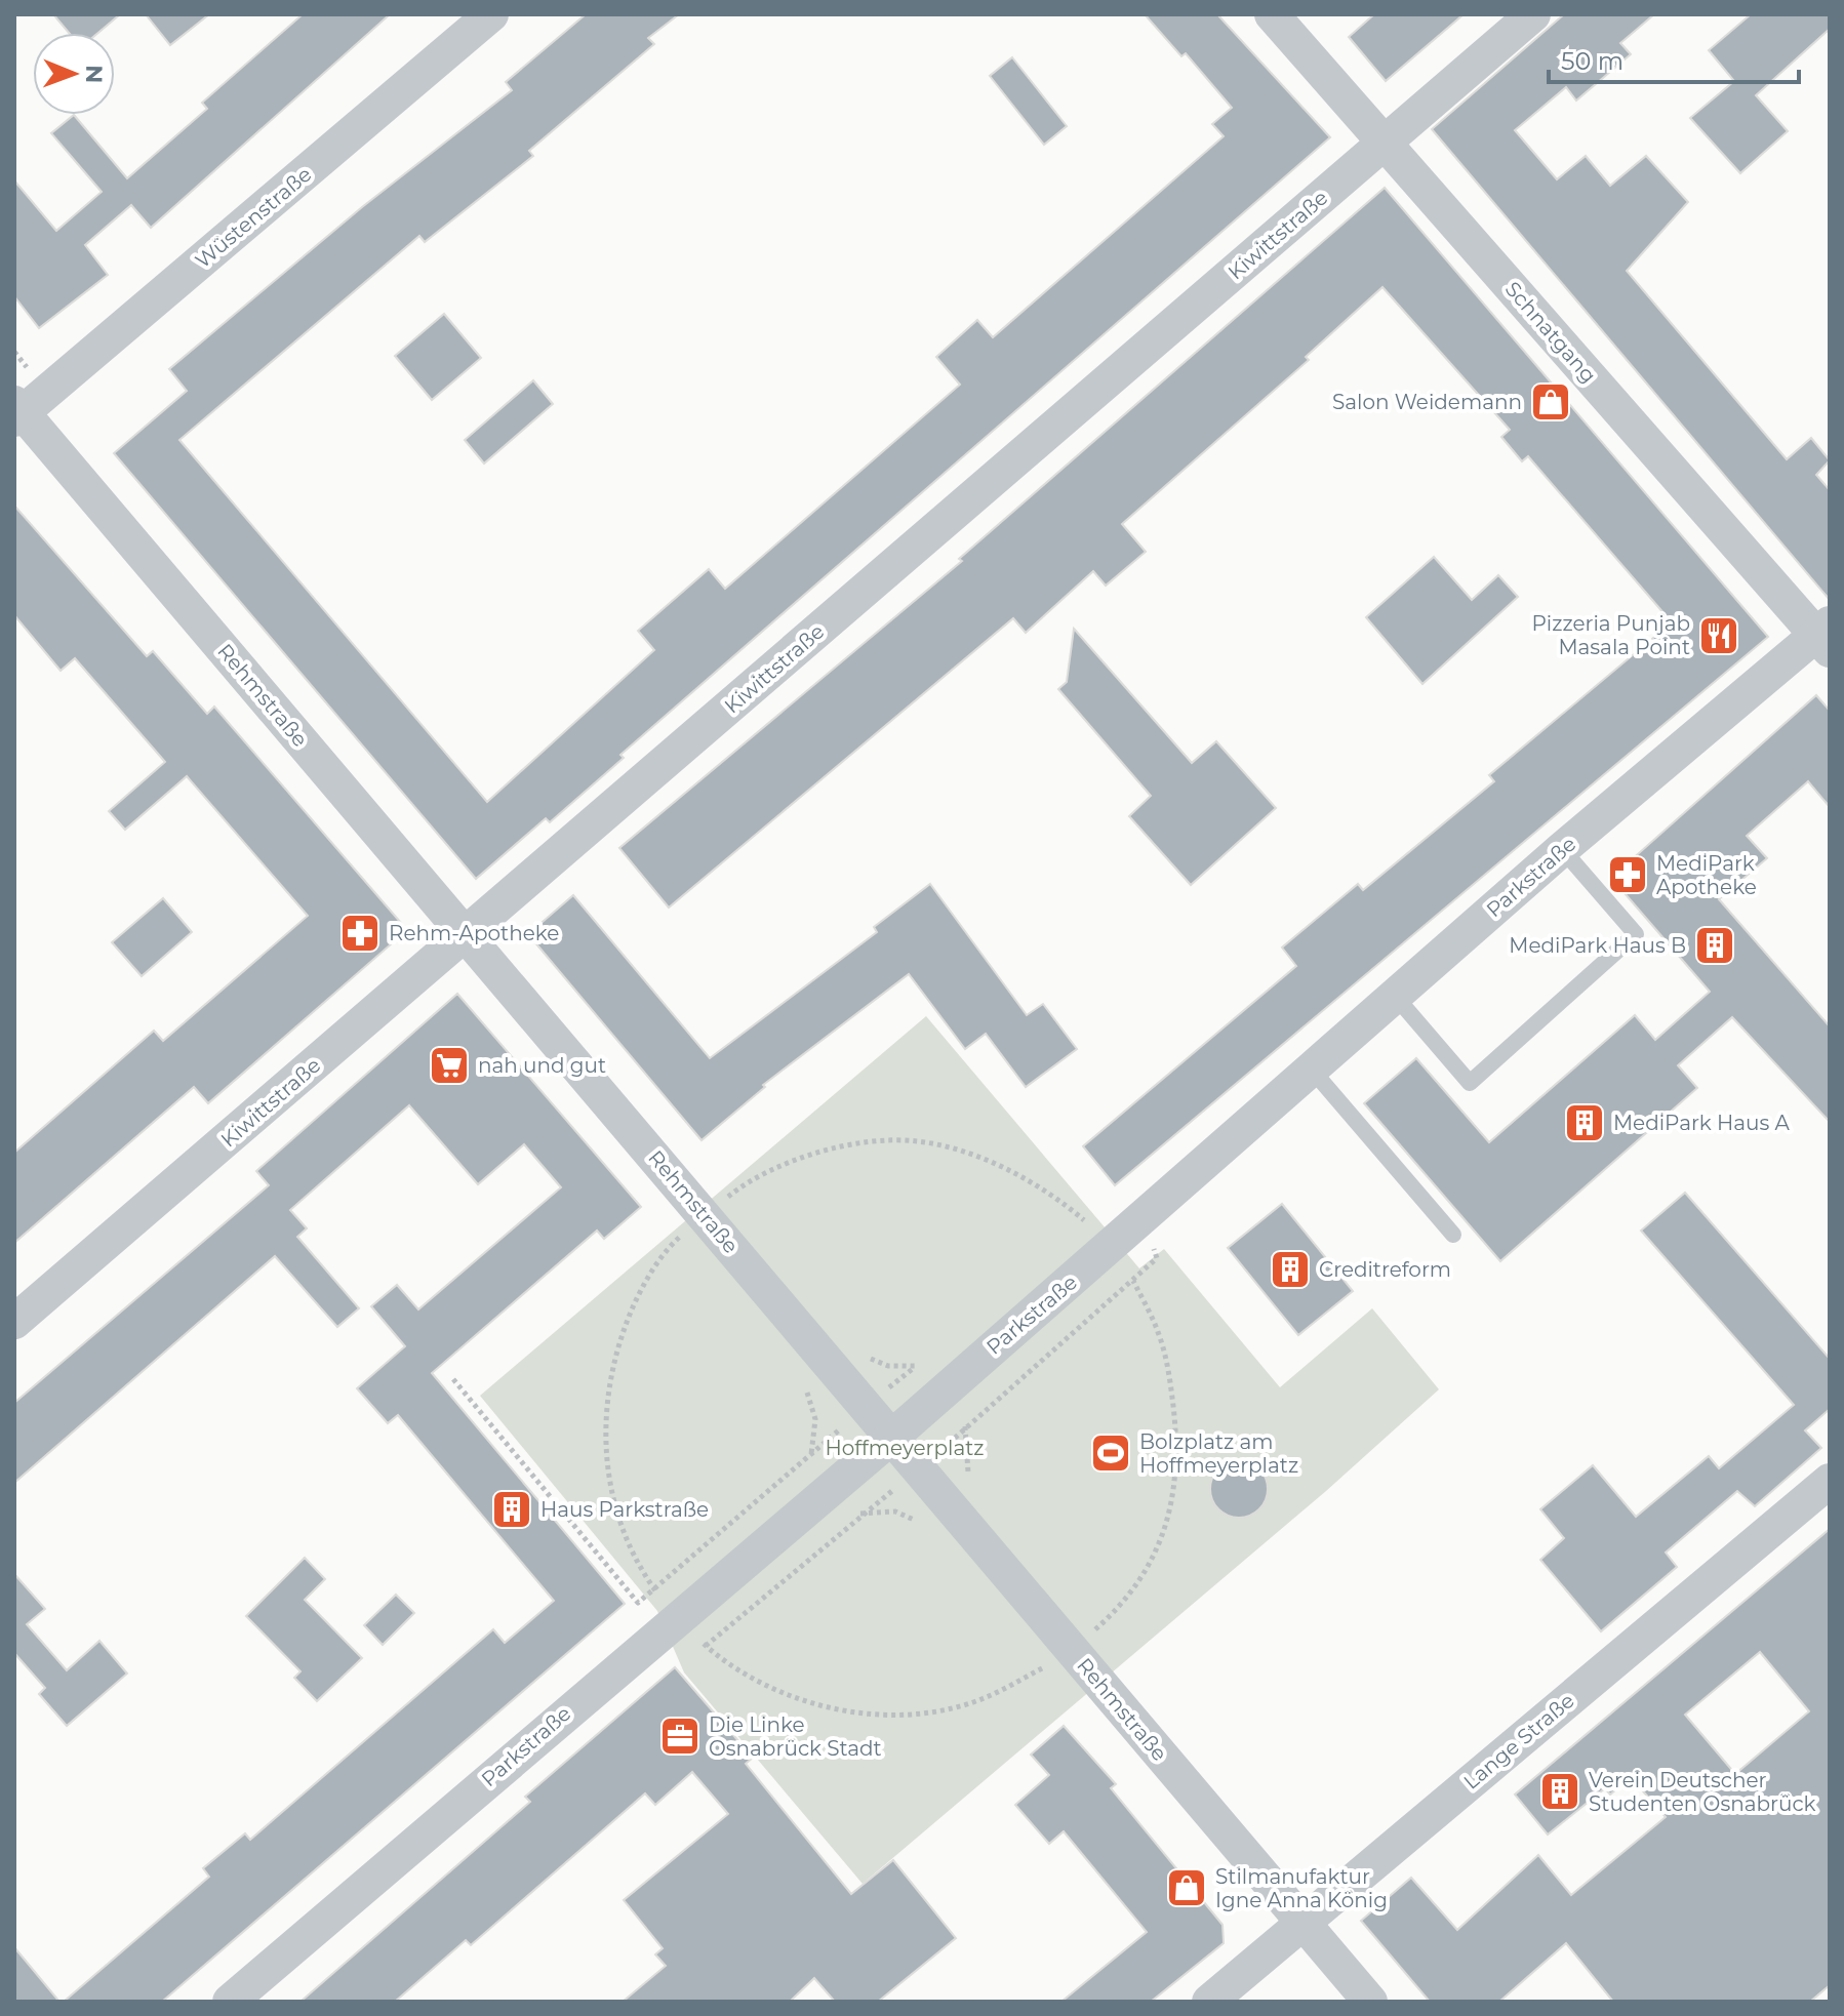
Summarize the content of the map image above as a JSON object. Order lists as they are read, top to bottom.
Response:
{
  "streets": {
    "street": [
      "Wüstenstraße",
      "Kiwittstraße",
      "Schnatgang",
      "Rehmstraße",
      "Parkstraße",
      "Lange Straße"
    ]
  },
  "crossings": [
    ["Wüstenstraße", "Rehmstraße"],
    ["Kiwittstraße", "Schnatgang"],
    ["Kiwittstraße", "Rehmstraße"],
    ["Schnatgang", "Parkstraße"],
    ["Rehmstraße", "Parkstraße"],
    ["Rehmstraße", "Lange Straße"]
  ],
  "parks": ["Hoffmeyerplatz"],
  "places": {
    "shop": ["Salon Weidemann", "Stilmanufaktur Igne Anna König"],
    "restaurant": ["Pizzeria Punjab Masala Point"],
    "pharmacy": ["MediPark Apotheke", "Rehm-Apotheke"],
    "building": [
      "MediPark Haus B",
      "MediPark Haus A",
      "Creditreform",
      "Haus Parkstraße",
      "Verein Deutscher Studenten Osnabrück"
    ],
    "supermarket": ["nah und gut"],
    "sports": ["Bolzplatz am Hoffmeyerplatz"],
    "office": ["Die Linke Osnabrück Stadt"]
  },
  "scale_bar": "50 m",
  "north": "right"
}
